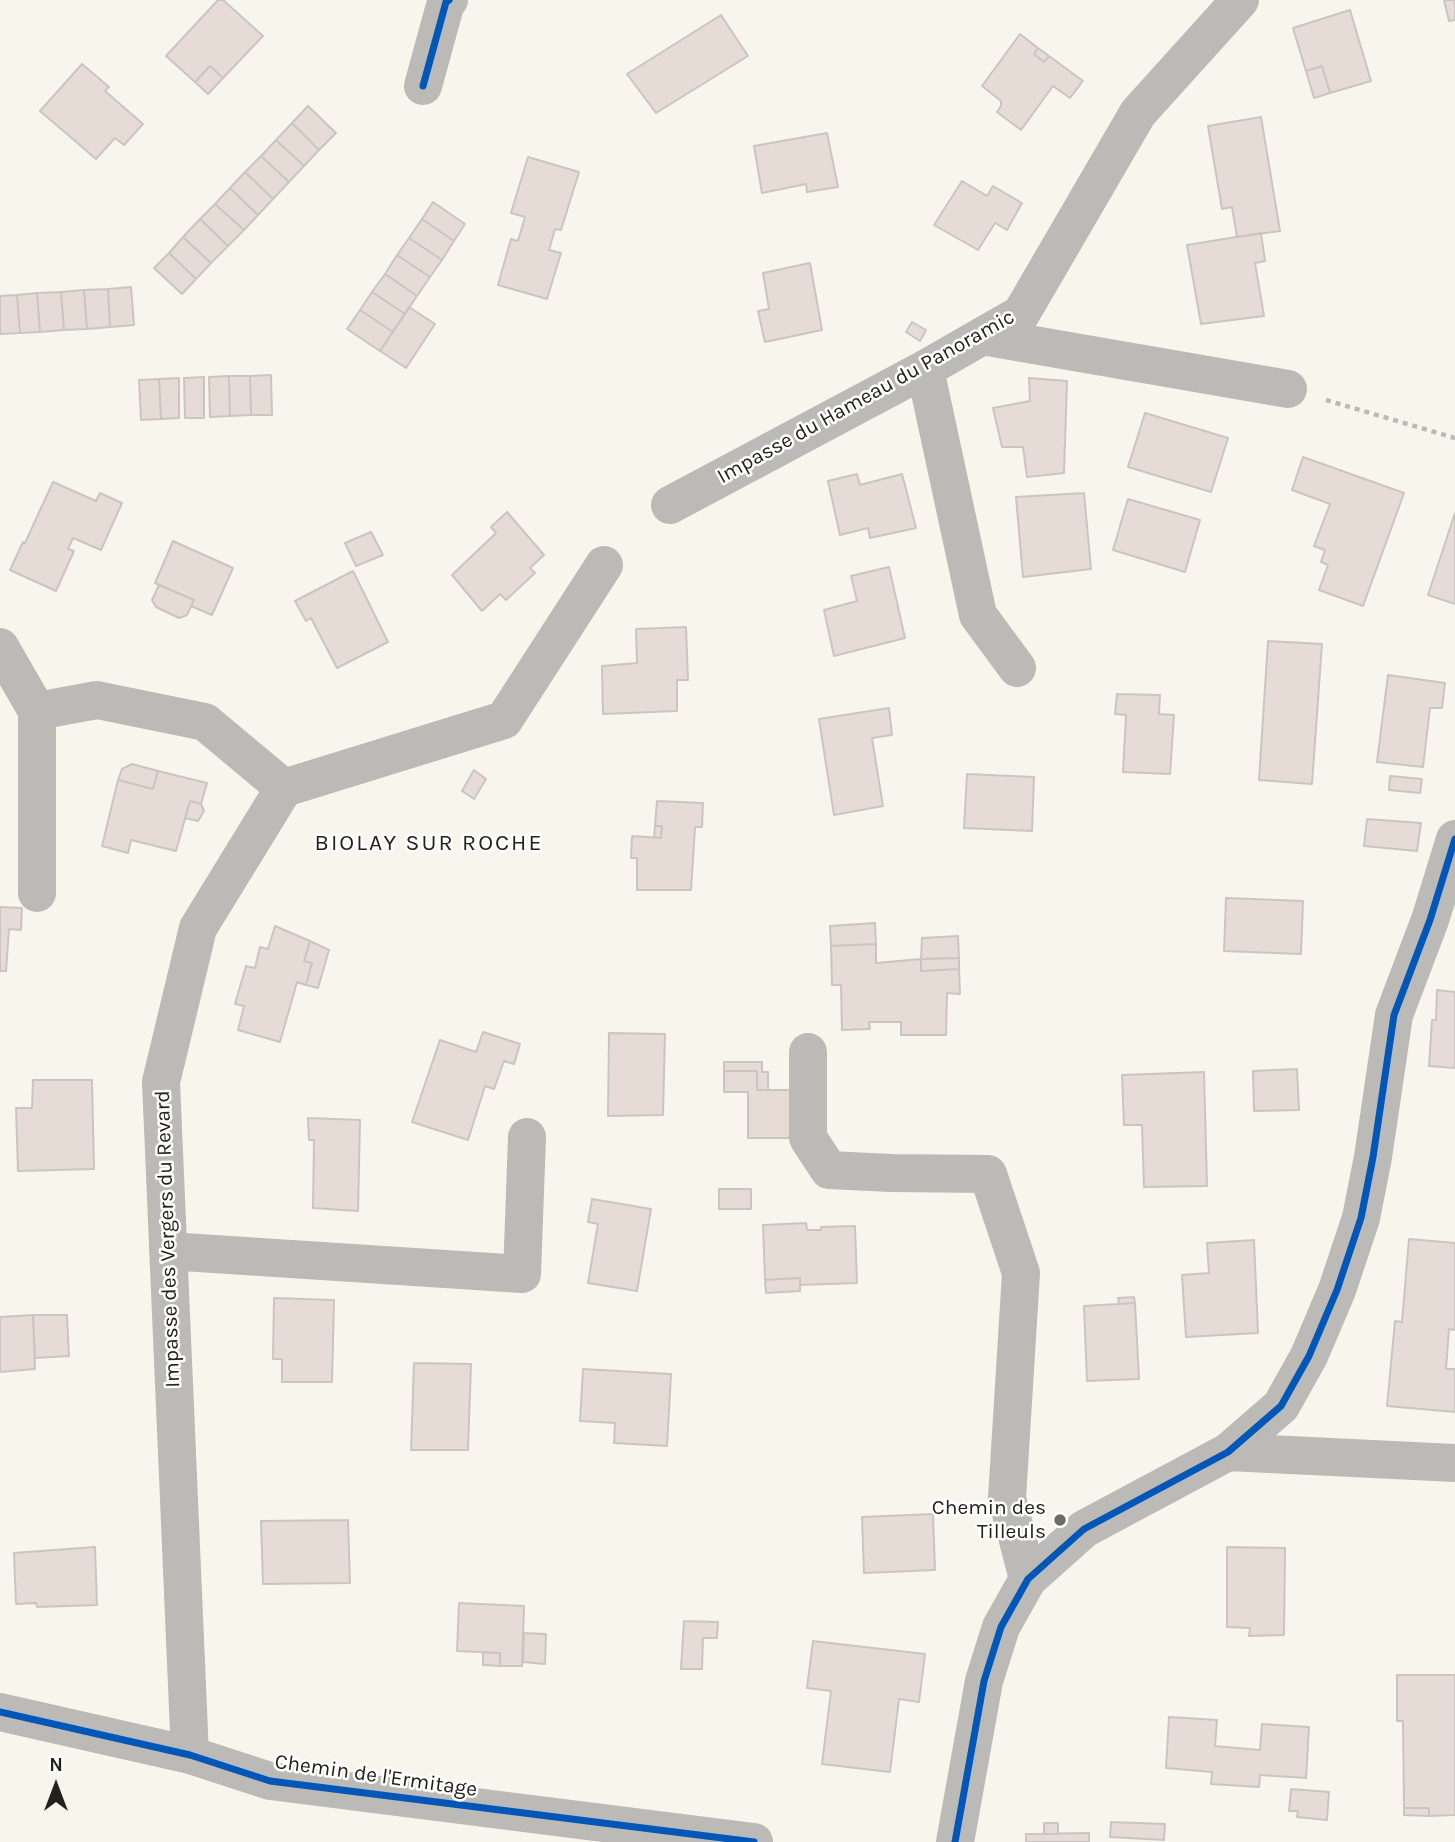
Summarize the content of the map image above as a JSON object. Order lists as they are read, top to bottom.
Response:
{
  "streets": {
    "street": ["Impasse du Hameau du Panoramic", "Impasse des Vergers du Revard", "Chemin de l'Ermitage"]
  },
  "crossings": [
    ["Impasse des Vergers du Revard", "Chemin de l'Ermitage"]
  ],
  "districts": ["BIOLAY SUR ROCHE"],
  "places": ["Chemin des Tilleuls"],
  "north": "top"
}
